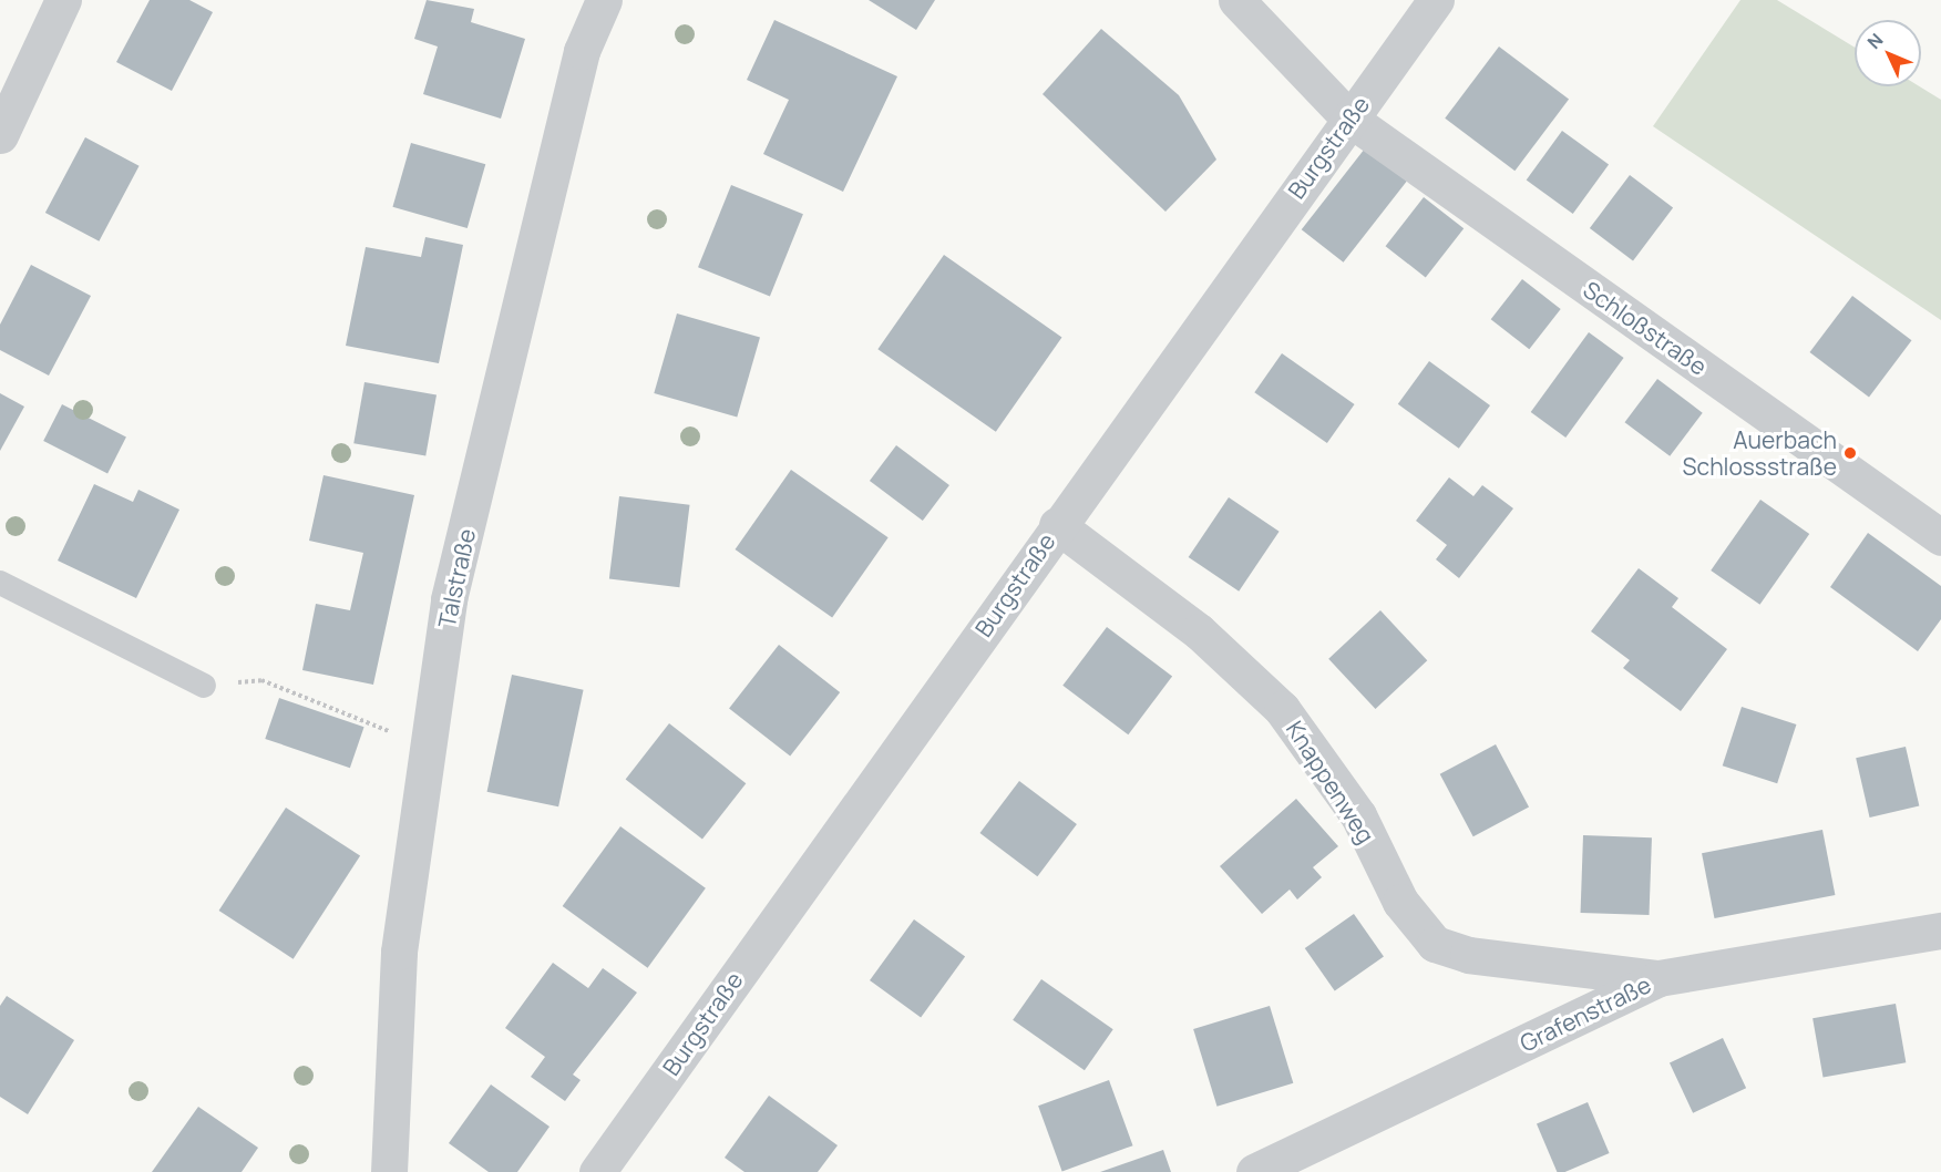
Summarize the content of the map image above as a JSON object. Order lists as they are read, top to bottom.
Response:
{
  "streets": {
    "street": [
      "Burgstraße",
      "Schloßstraße",
      "Talstraße",
      "Knappenweg",
      "Grafenstraße"
    ]
  },
  "crossings": [
    ["Burgstraße", "Schloßstraße"],
    ["Burgstraße", "Knappenweg"],
    ["Knappenweg", "Grafenstraße"]
  ],
  "places": ["Auerbach Schlossstraße"],
  "north": "top left"
}
